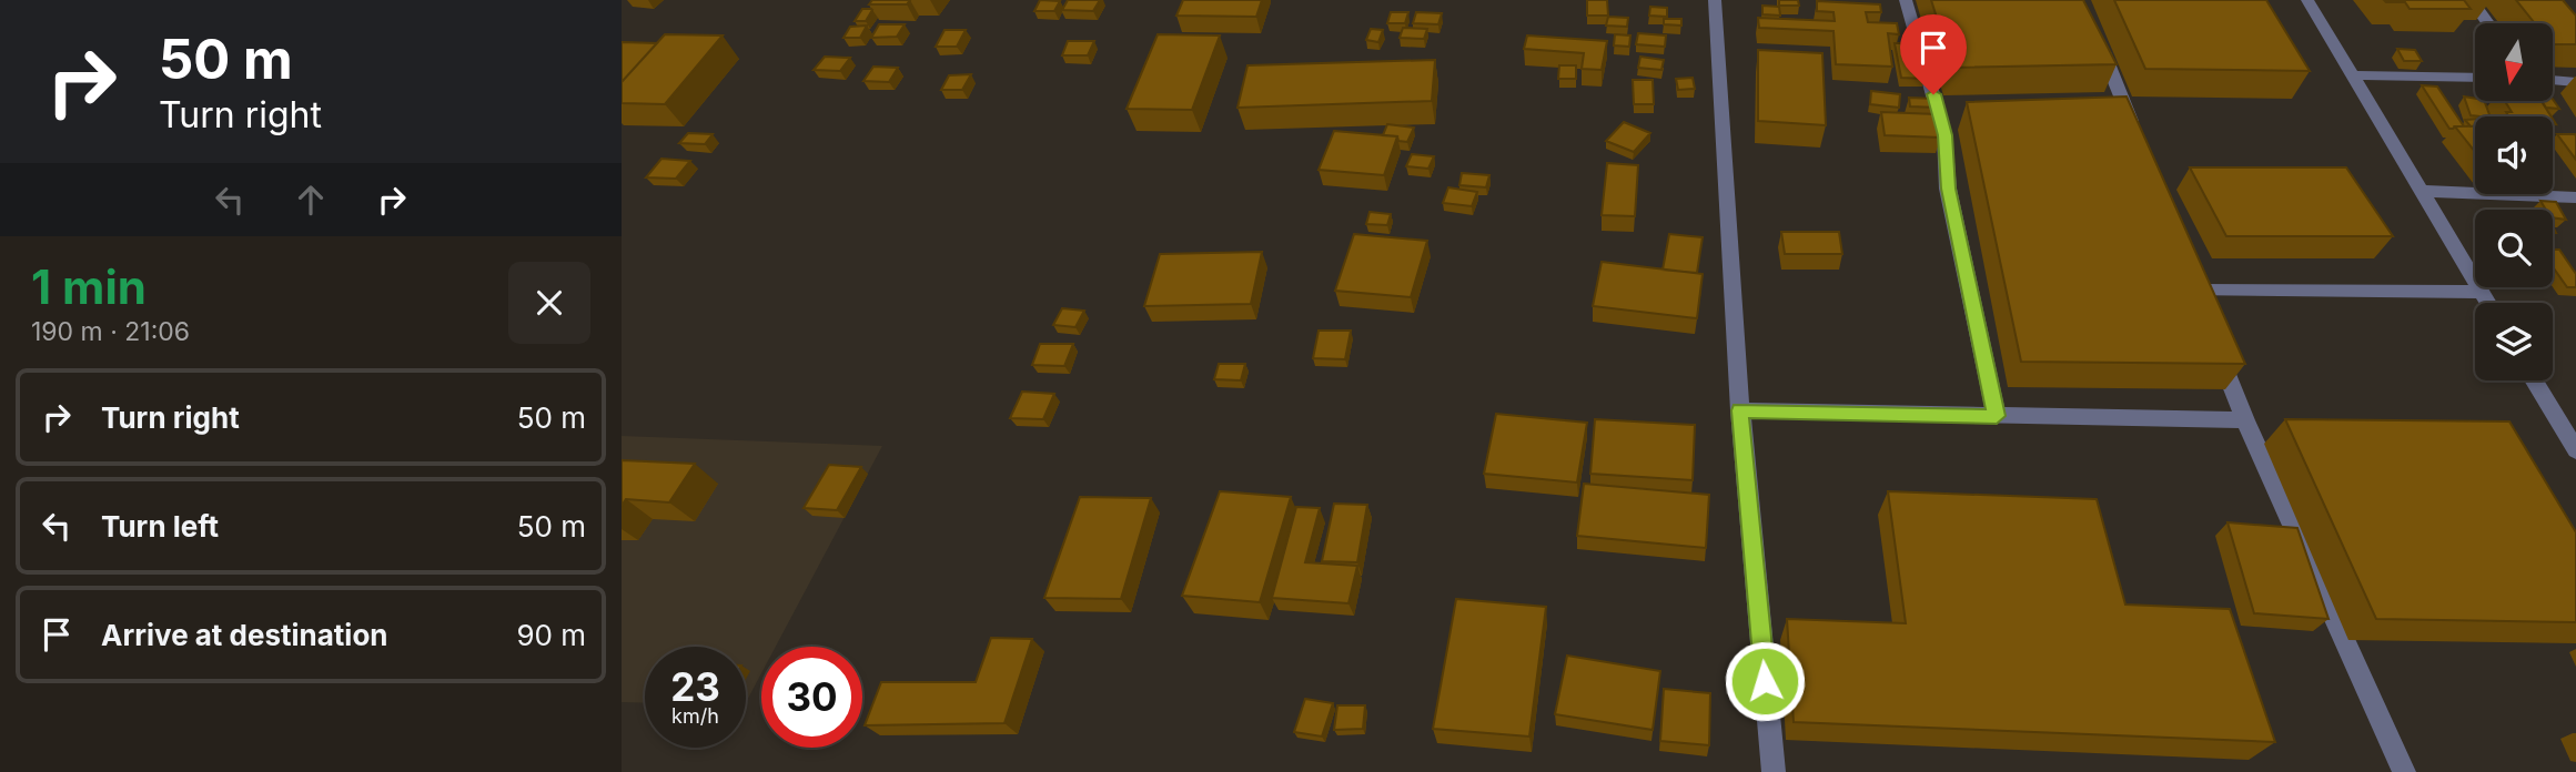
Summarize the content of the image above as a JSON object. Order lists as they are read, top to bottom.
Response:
{
  "north": "bottom",
  "page": {
    "turn": ["50 m", "Turn right"],
    "heading": ["1 min", "190 m · 21:06"],
    "list": [
      {
        "name": "Turn right",
        "value": "50 m"
      },
      {
        "name": "Turn left",
        "value": "50 m"
      },
      {
        "name": "Arrive at destination",
        "value": "90 m"
      }
    ],
    "speed": "23 km/h",
    "limit": "30"
  }
}
